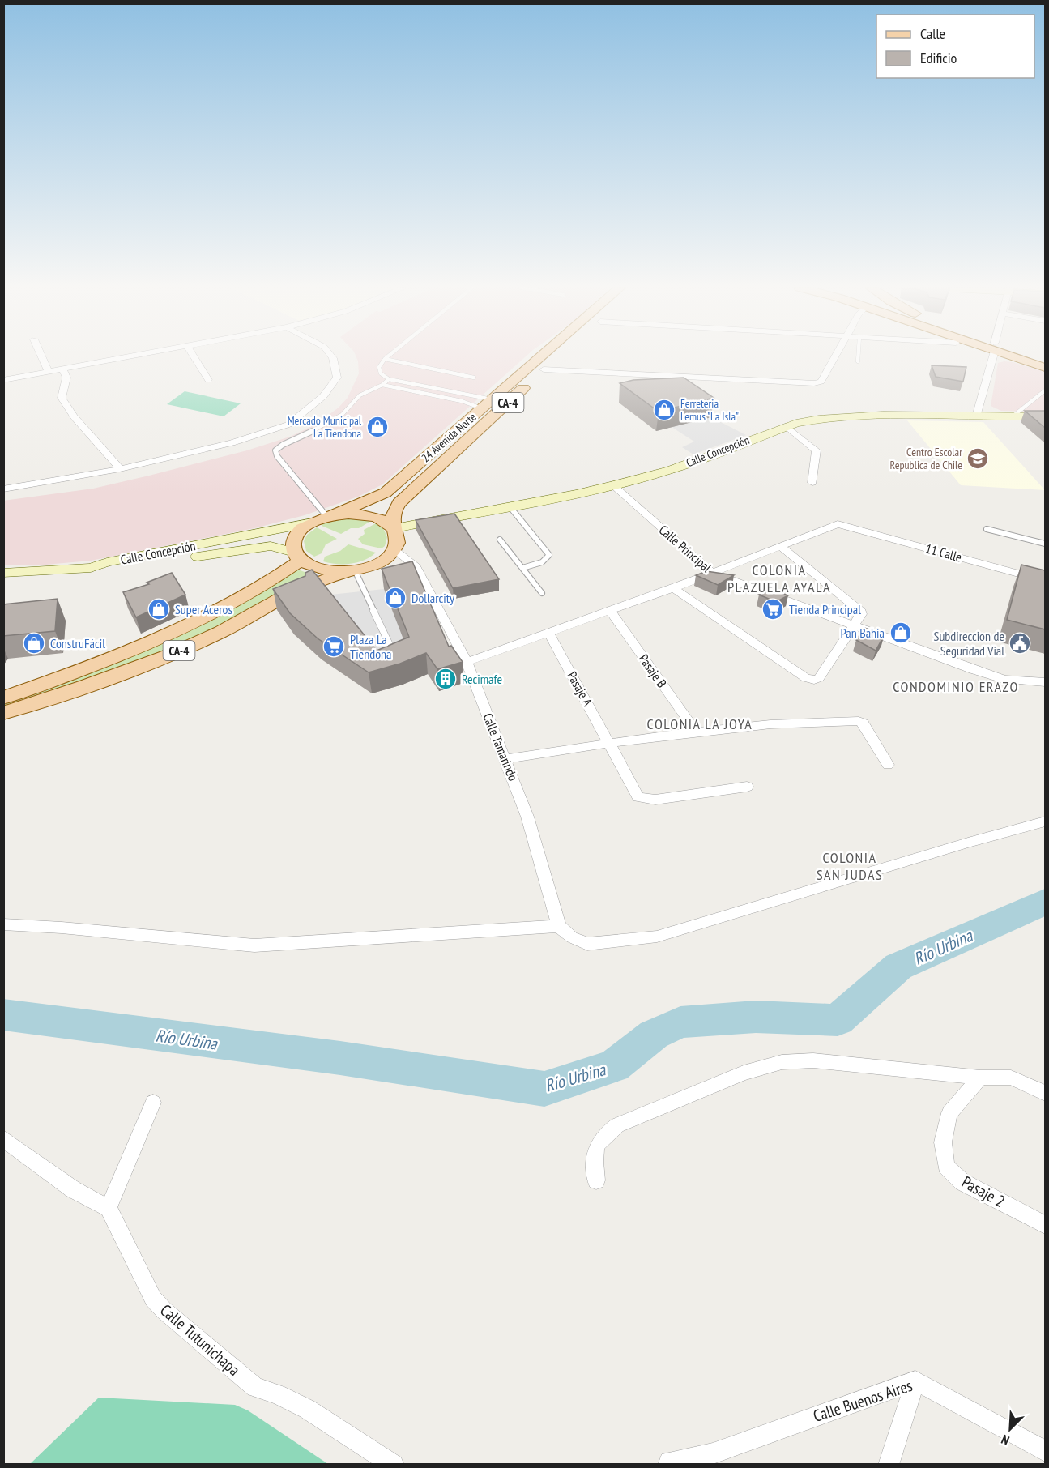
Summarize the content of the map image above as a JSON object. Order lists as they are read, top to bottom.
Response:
{
  "streets": {
    "main road": ["CA-4", "24 Avenida Norte"],
    "street": [
      "Calle Concepción",
      "Calle Principal",
      "11 Calle",
      "Pasaje B",
      "Pasaje A",
      "Calle Tamarindo",
      "Pasaje 2",
      "Calle Tutunichapa",
      "Calle Buenos Aires"
    ]
  },
  "crossings": [
    ["CA-4", "24 Avenida Norte"],
    ["CA-4", "Calle Concepción"],
    ["CA-4", "Calle Tamarindo"],
    ["24 Avenida Norte", "Calle Concepción"],
    ["Calle Concepción", "Calle Principal"]
  ],
  "districts": [
    "COLONIA PLAZUELA AYALA",
    "CONDOMINIO ERAZO",
    "COLONIA LA JOYA",
    "COLONIA SAN JUDAS"
  ],
  "water": ["Río Urbina"],
  "places": {
    "shop": [
      "Ferreteria Lemus \"La Isla\"",
      "Mercado Municipal La Tiendona",
      "Dollarcity",
      "Super Aceros",
      "Pan Bahia",
      "ConstruFácil"
    ],
    "school or university": ["Centro Escolar Republica de Chile"],
    "supermarket": ["Tienda Principal", "Plaza La Tiendona"],
    "public building": ["Subdireccion de Seguridad Vial"],
    "building": ["Recimafe"]
  },
  "legend": ["Calle", "Edificio"],
  "north": "bottom left"
}
